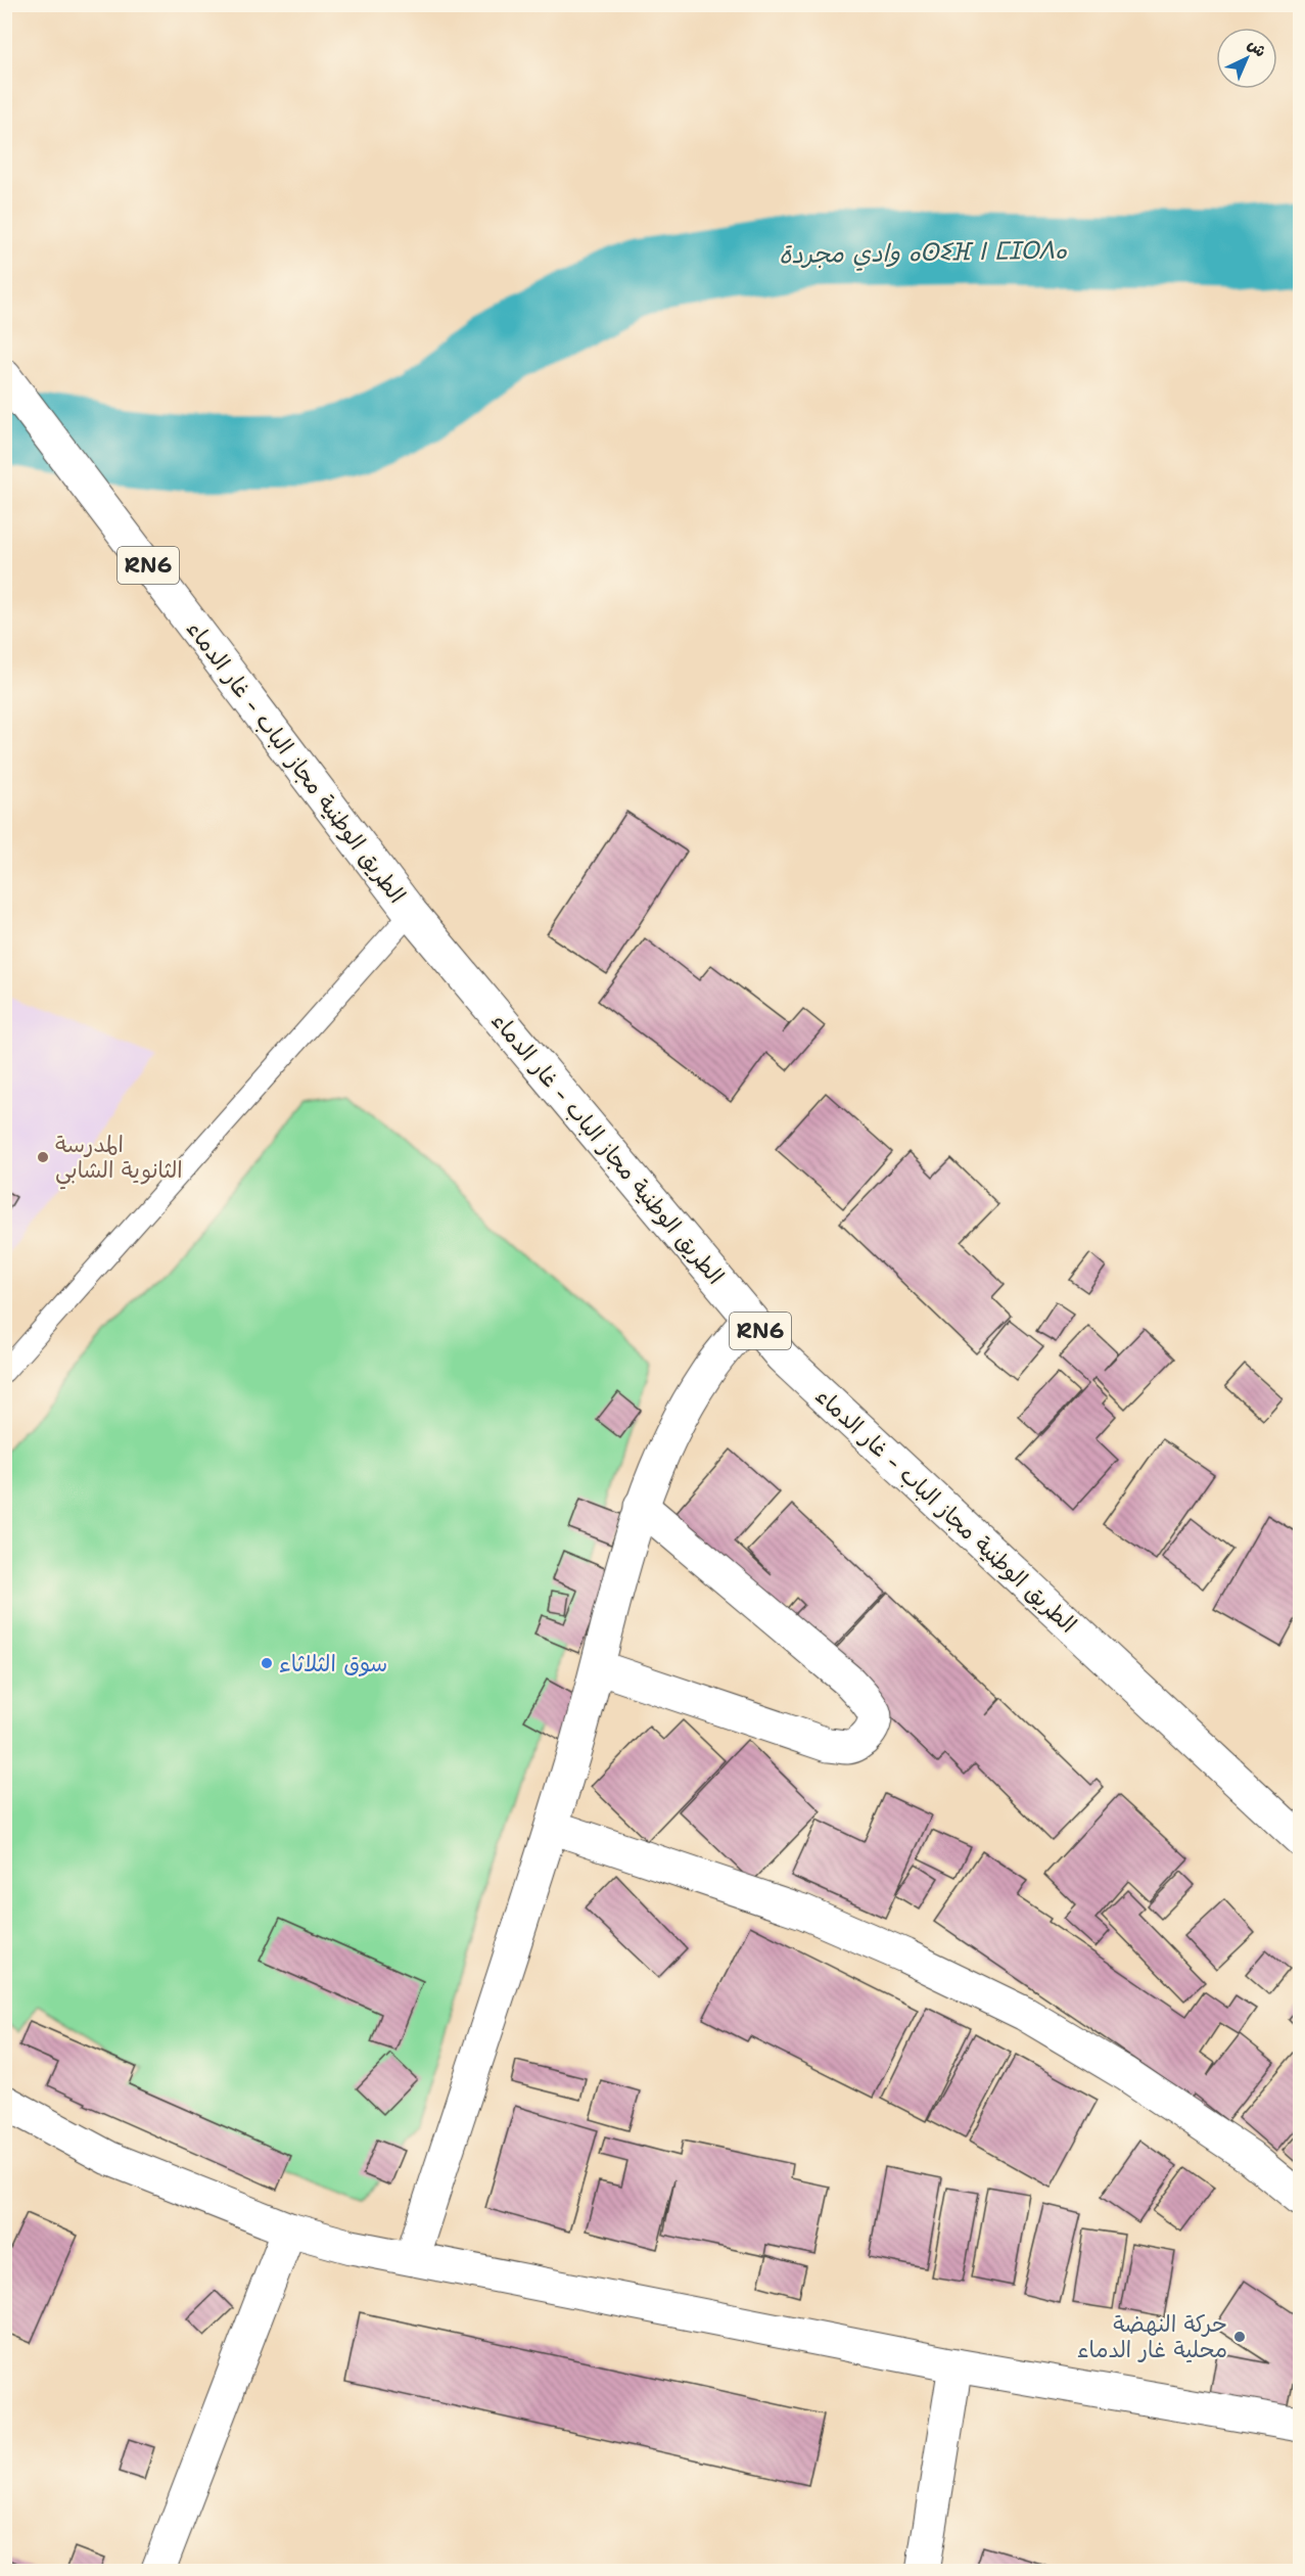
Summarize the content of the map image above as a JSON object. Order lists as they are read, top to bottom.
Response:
{
  "streets": {
    "street": ["RN6", "الطريق الوطنية مجاز الباب - غار الدماء"]
  },
  "water": ["وادي مجردة ⴰⵙⵉⴼ ⵏ ⵎⵊⵔⴷⴰ"],
  "places": ["المدرسة الثانوية الشابي", "سوق الثلاثاء", "حركة النهضة محلية غار الدماء"],
  "north": "top right"
}
